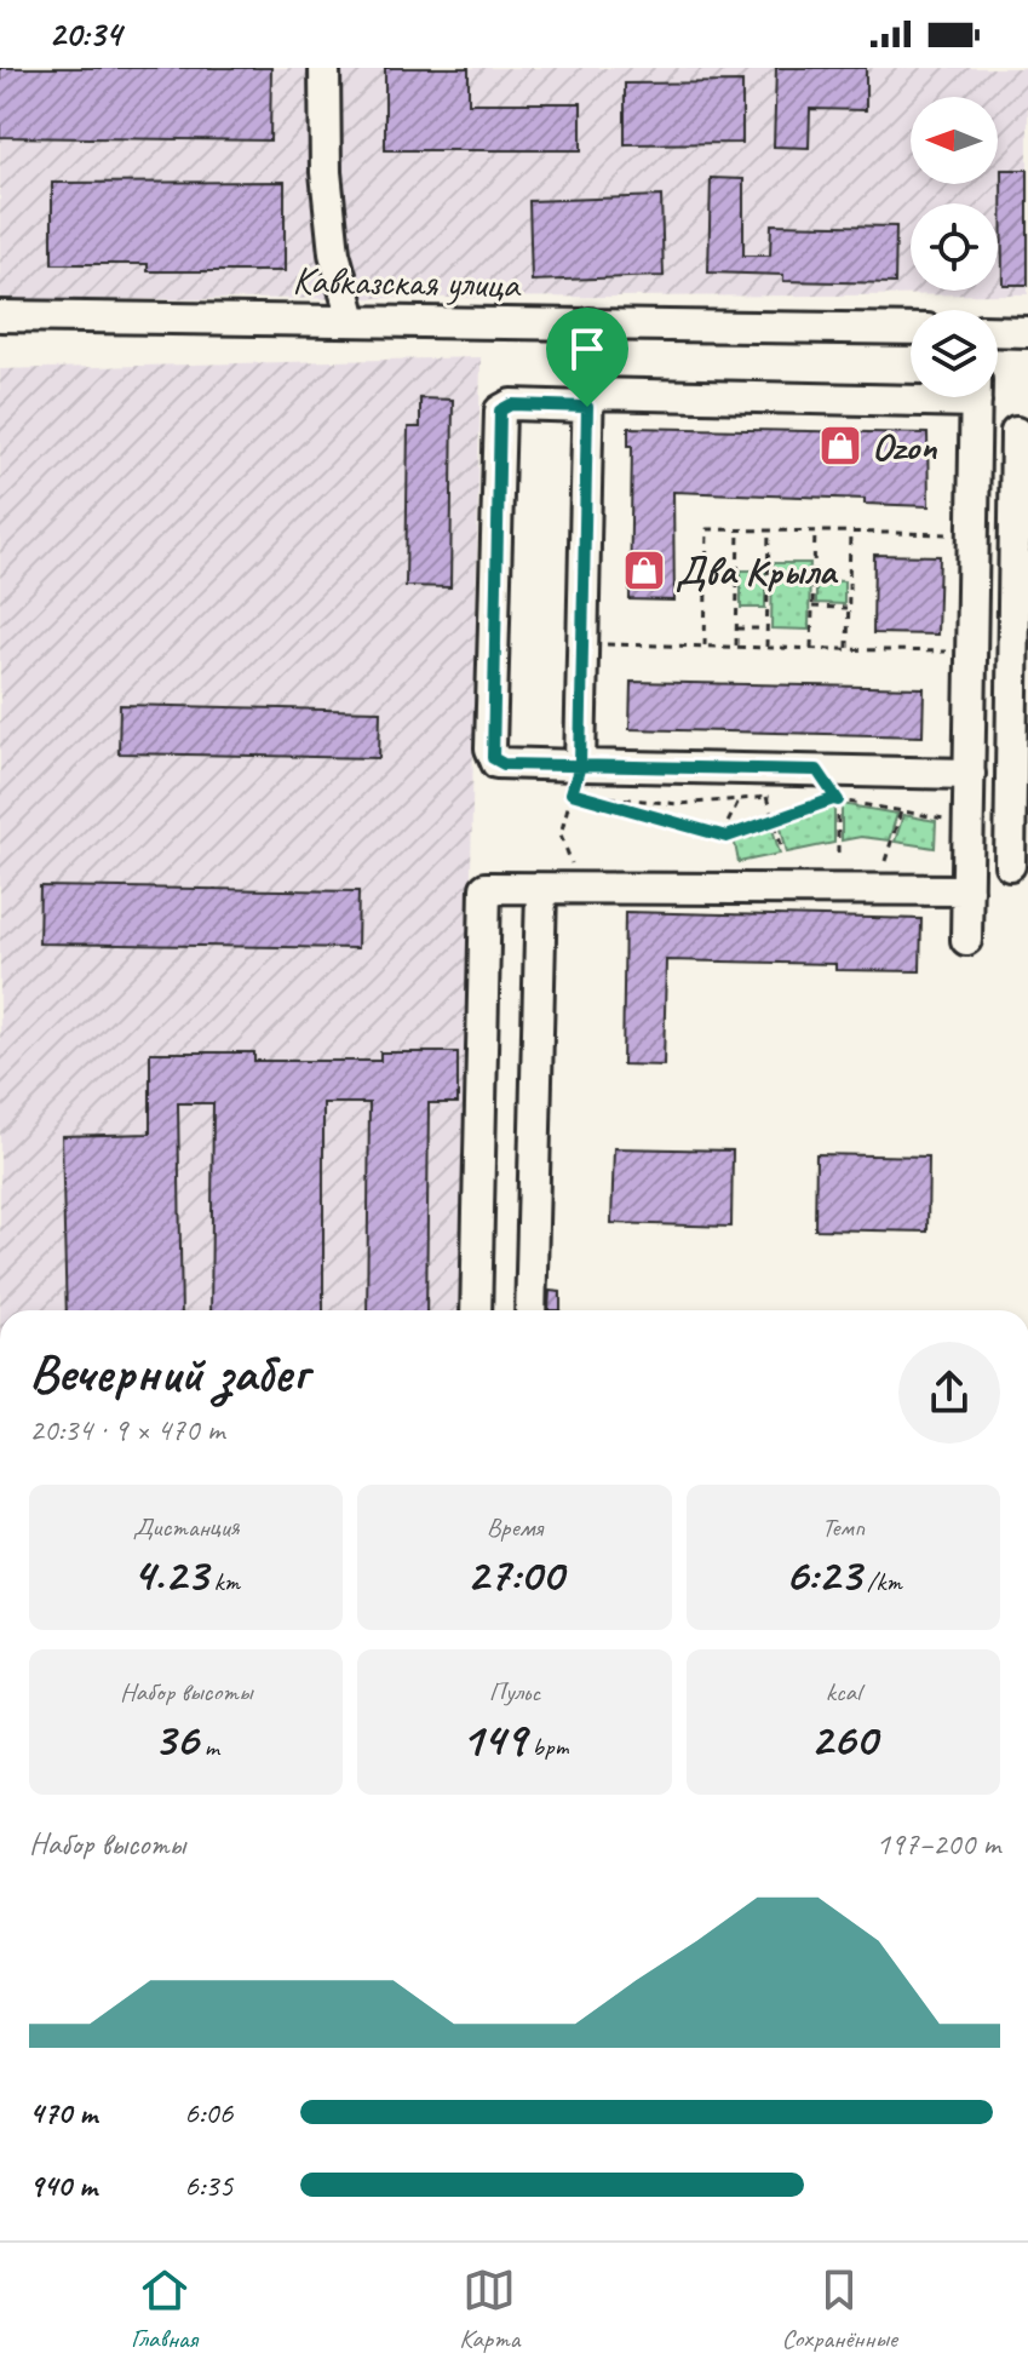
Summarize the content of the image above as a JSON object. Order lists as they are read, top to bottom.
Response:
{
  "streets": {
    "street": ["Кавказская улица"]
  },
  "places": {
    "shop": ["Ozon", "Два Крыла"]
  },
  "north": "left",
  "page": {
    "status": "20:34",
    "heading": ["Вечерний забег", "20:34 · 9 × 470 m"],
    "stats": [
      ["Дистанция", "4.23 km"],
      ["Время", "27:00"],
      ["Темп", "6:23 /km"],
      ["Набор высоты", "36 m"],
      ["Пульс", "149 bpm"],
      ["kcal", "260"]
    ],
    "chart": ["Набор высоты", "197–200 m"],
    "list": [
      {
        "name": "470 m",
        "note": "6:06"
      },
      {
        "name": "940 m",
        "note": "6:35"
      }
    ],
    "tabs": ["Главная", "Карта", "Сохранённые"]
  }
}
